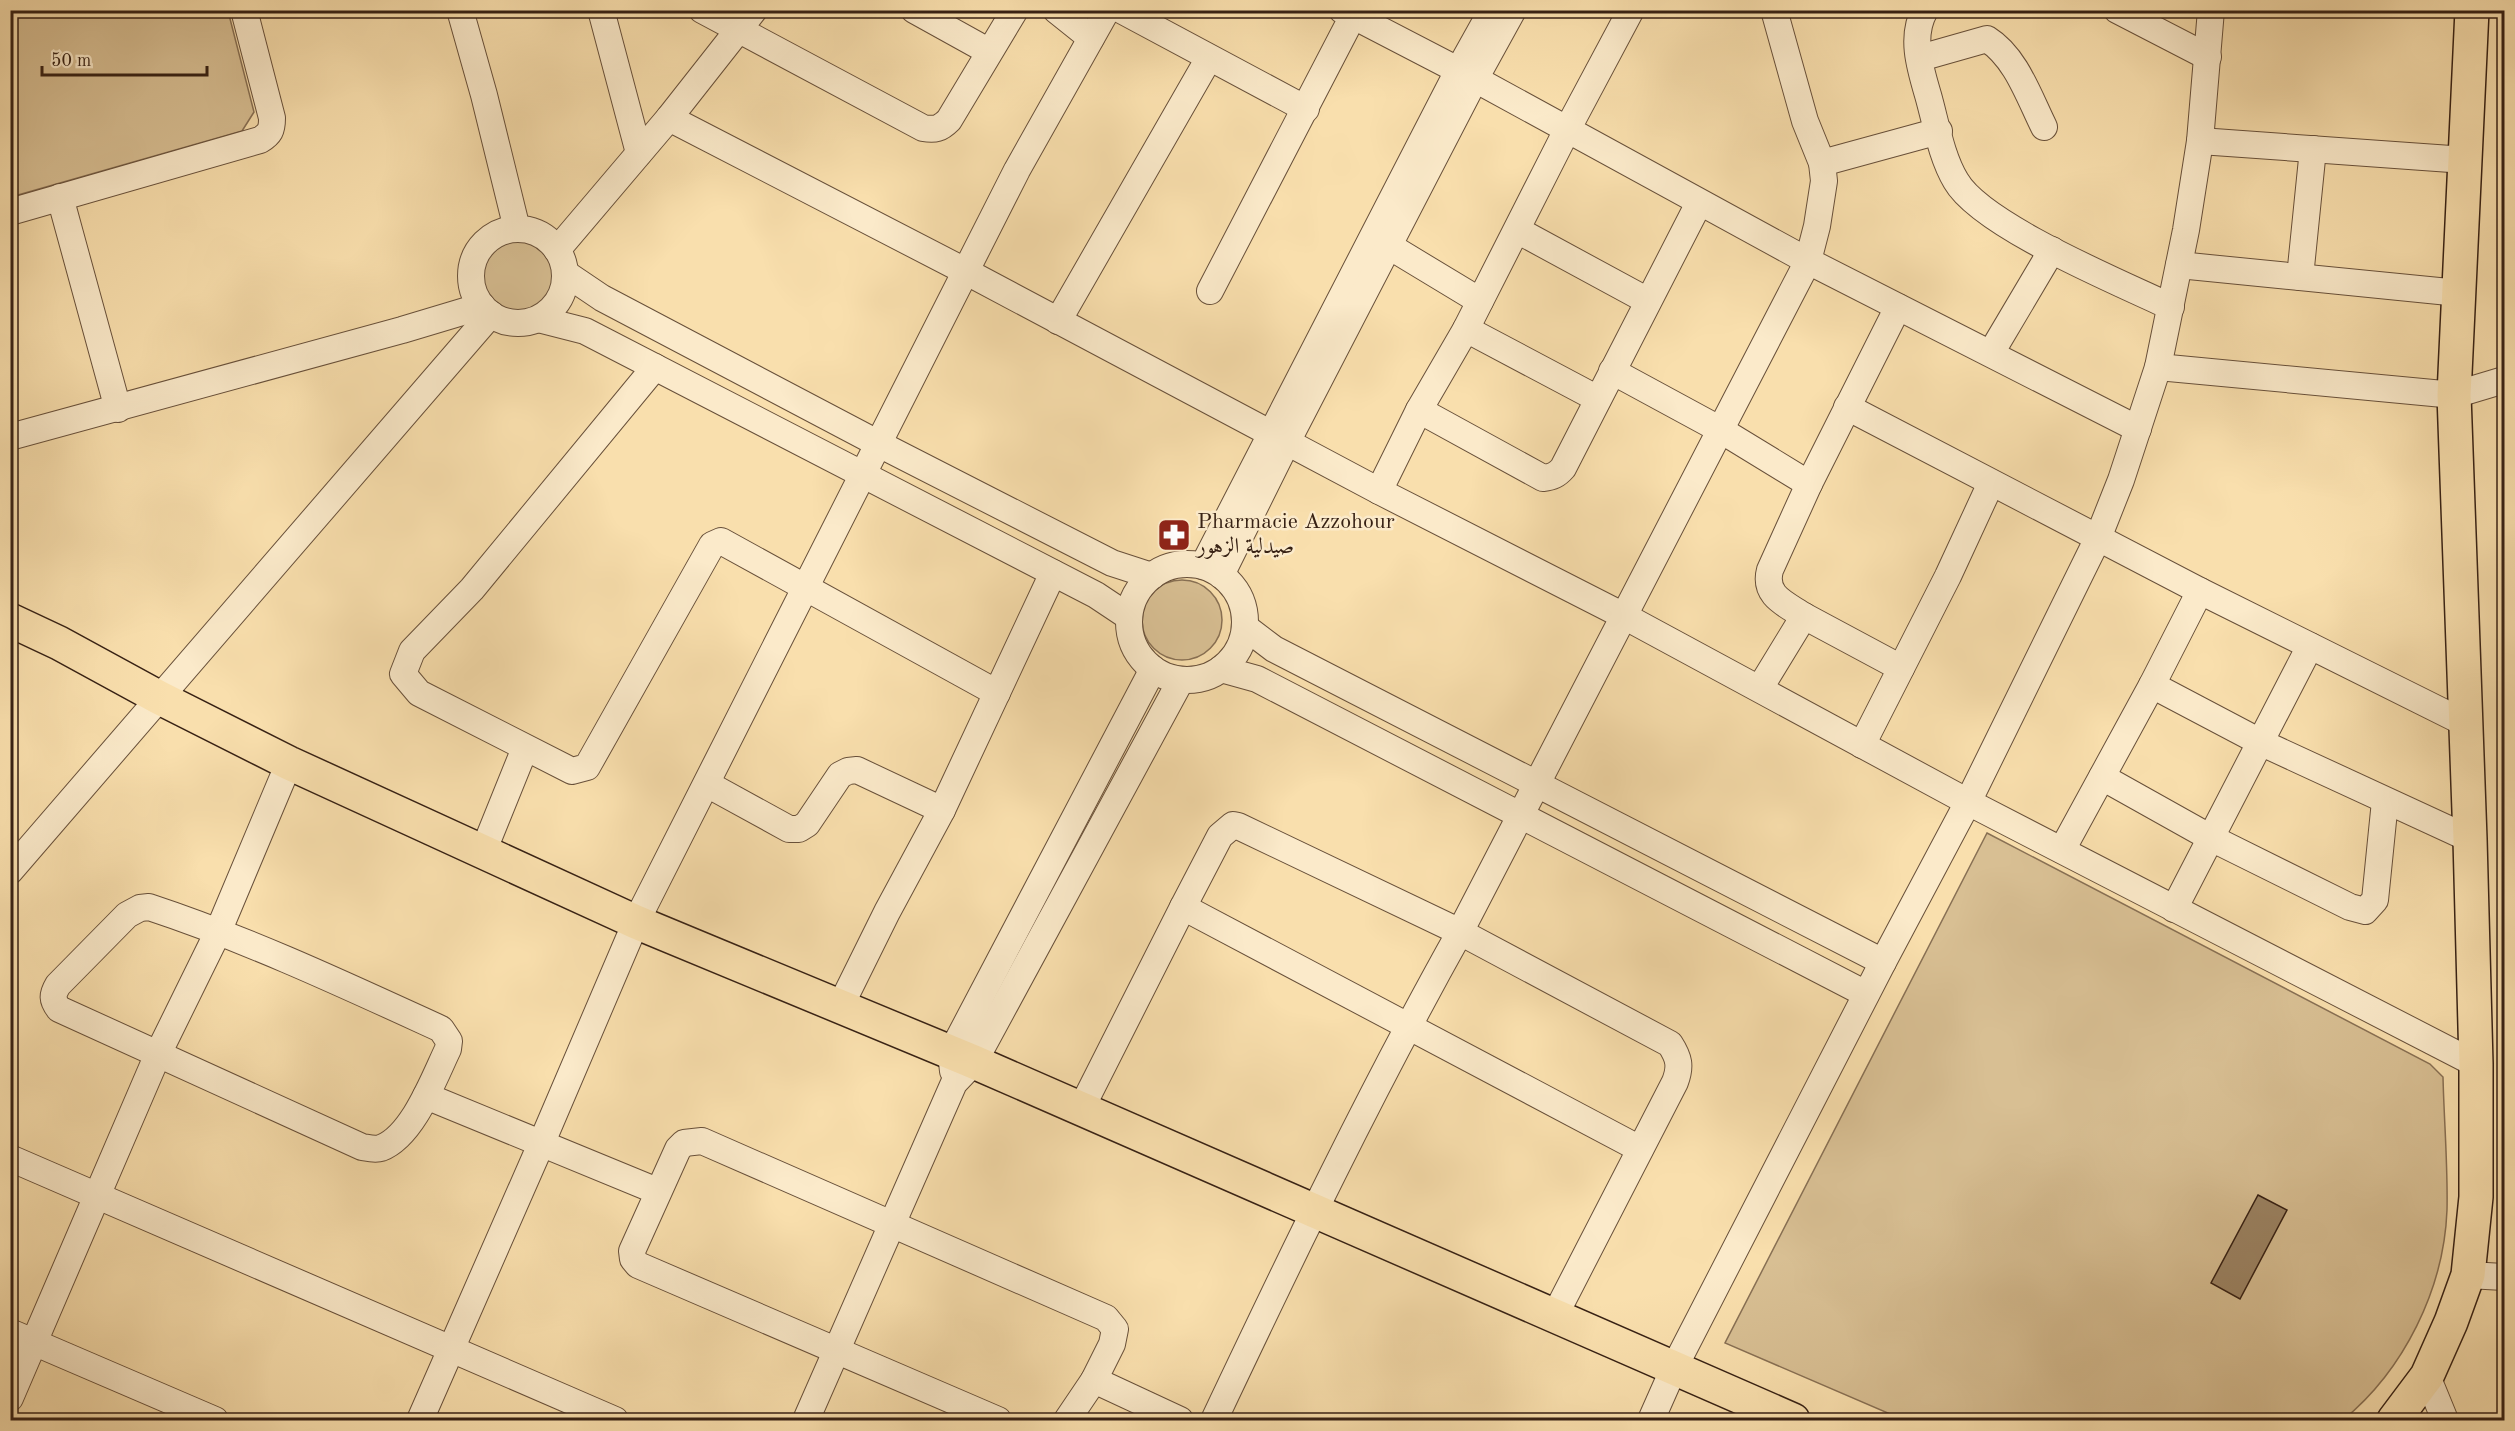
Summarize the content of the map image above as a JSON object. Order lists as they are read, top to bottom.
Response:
{
  "places": {
    "pharmacy": ["Pharmacie Azzohour صيدلية الزهور"]
  },
  "scale_bar": "50 m"
}
